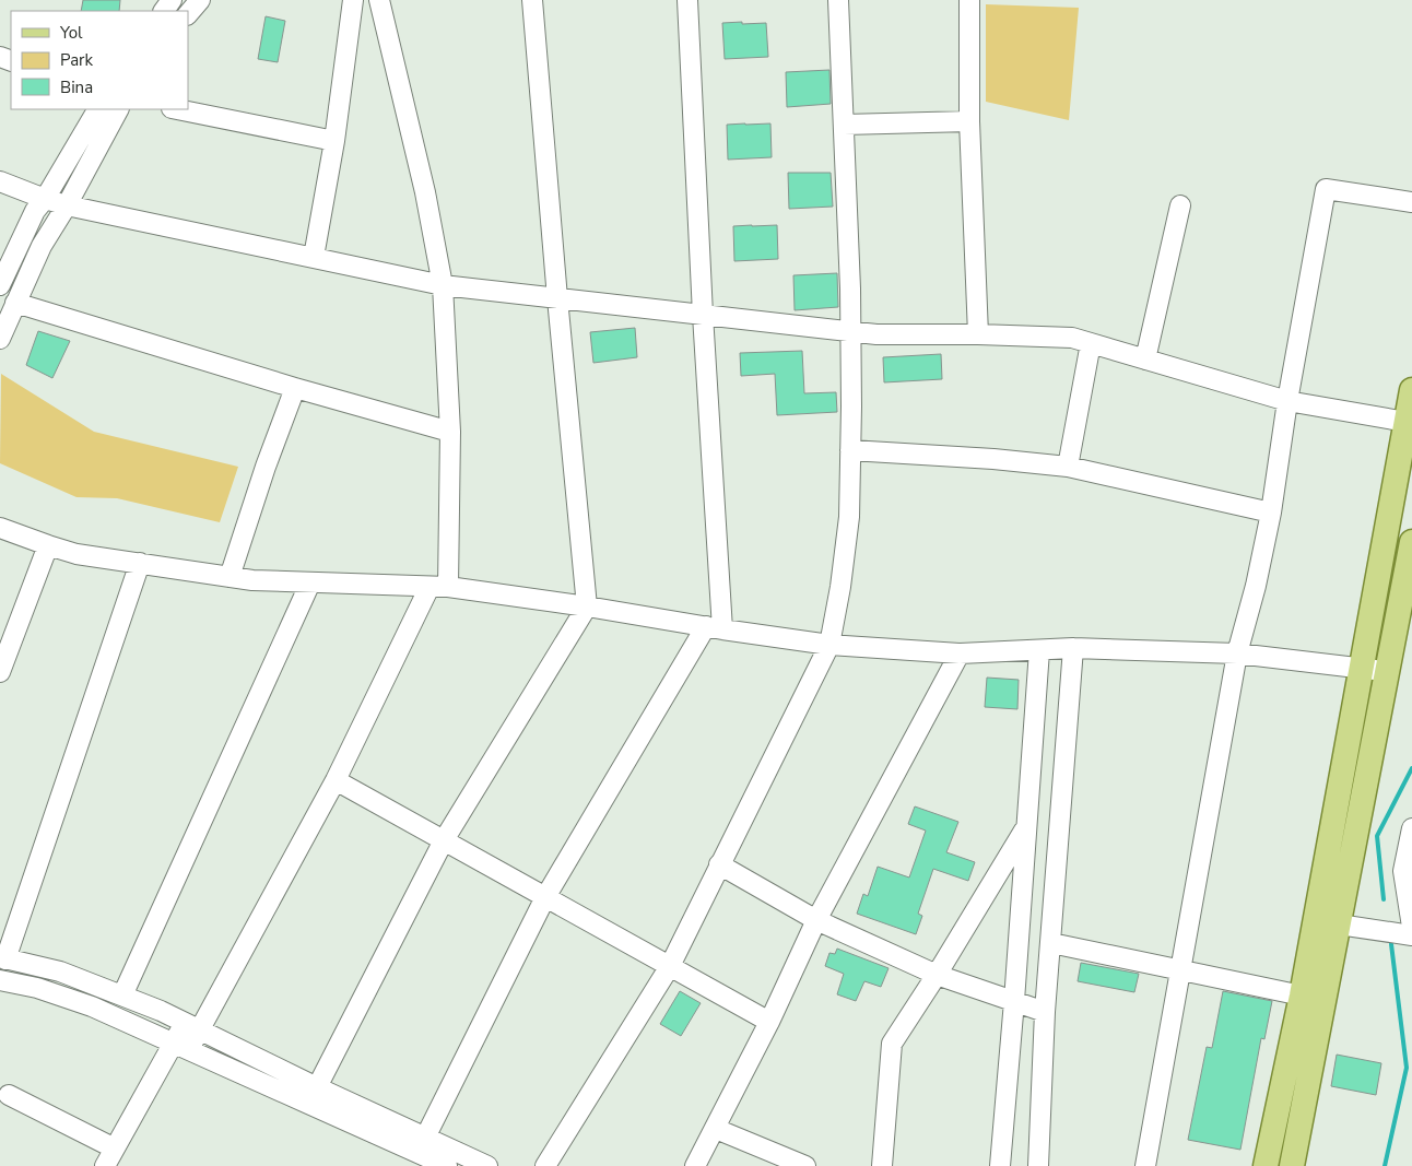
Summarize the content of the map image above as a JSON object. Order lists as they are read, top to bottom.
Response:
{
  "legend": ["Yol", "Park", "Bina"]
}
